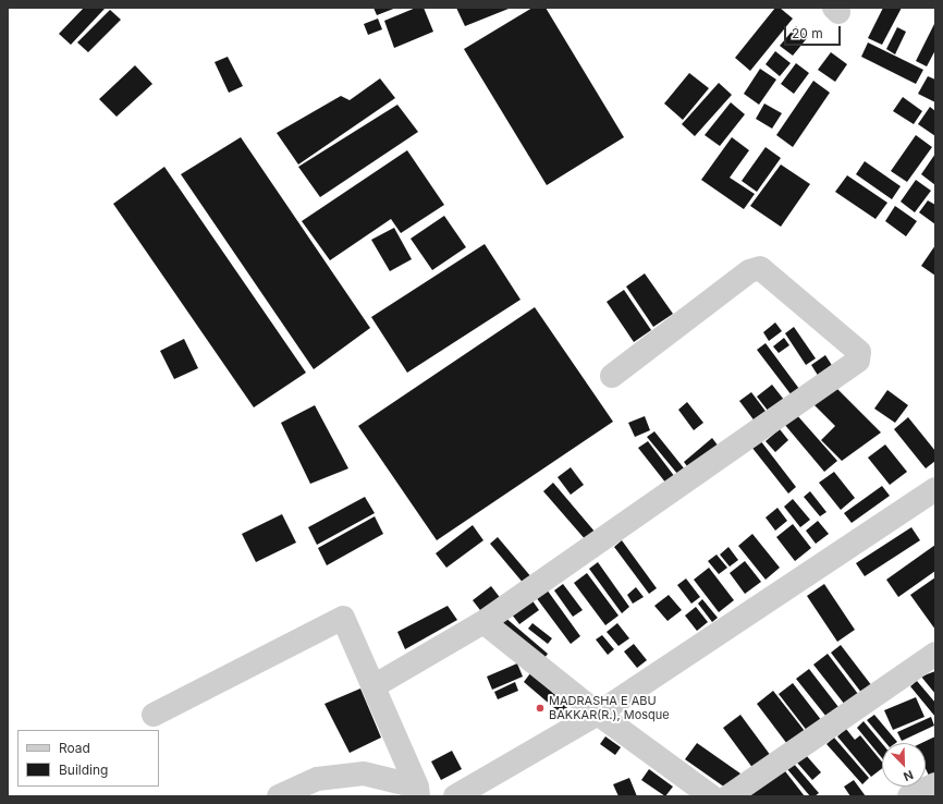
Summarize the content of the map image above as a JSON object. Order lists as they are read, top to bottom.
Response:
{
  "places": ["MADRASHA E ABU BAKKAR(R.), Mosque"],
  "legend": ["Road", "Building"],
  "scale_bar": "20 m",
  "north": "bottom right"
}
